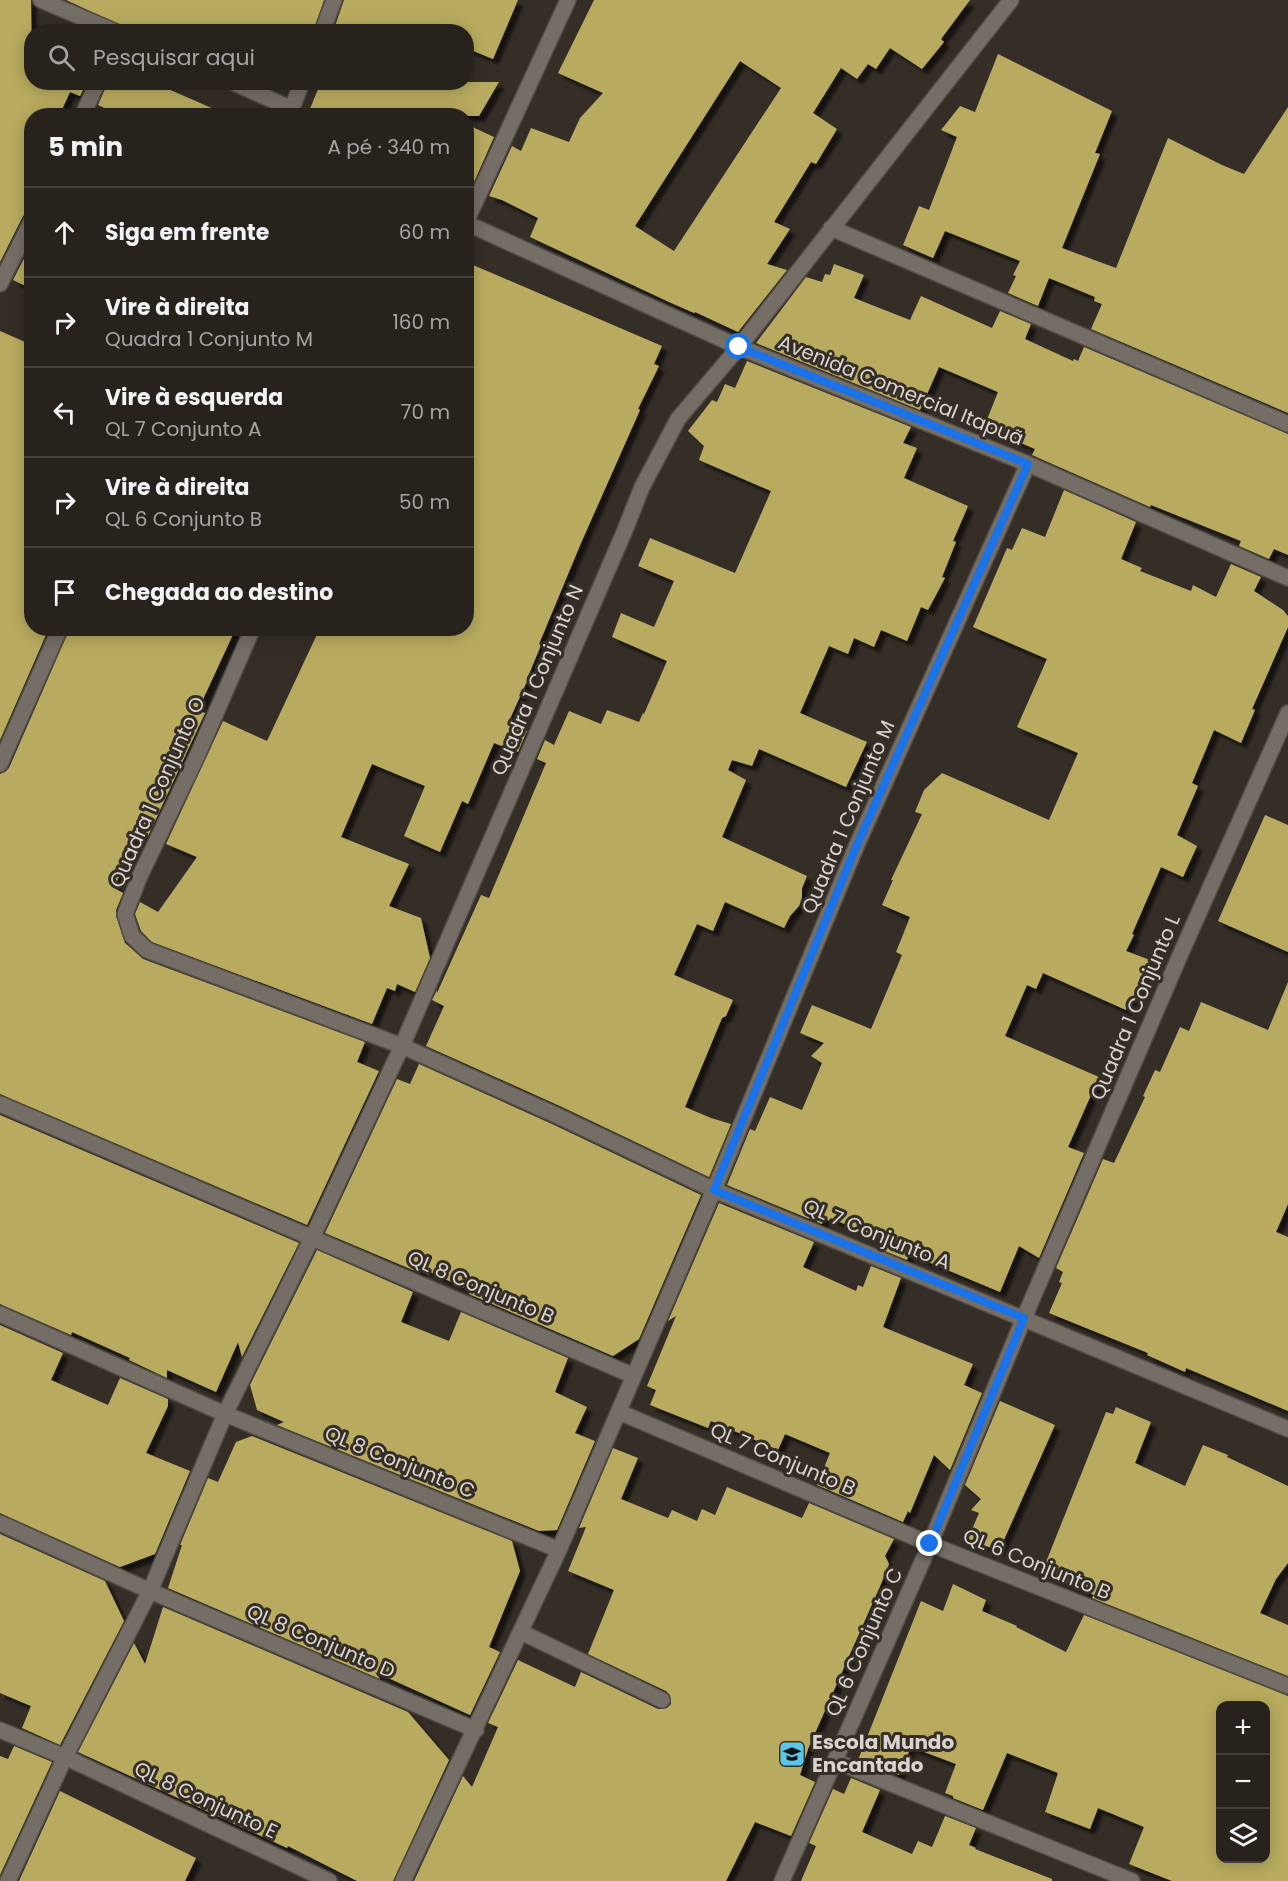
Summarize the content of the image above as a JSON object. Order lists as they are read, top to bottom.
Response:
{
  "streets": {
    "street": [
      "Avenida Comercial Itapuã",
      "Quadra 1 Conjunto N",
      "Quadra 1 Conjunto O",
      "Quadra 1 Conjunto M",
      "Quadra 1 Conjunto L",
      "QL 7 Conjunto A",
      "QL 8 Conjunto B",
      "QL 7 Conjunto B",
      "QL 8 Conjunto C",
      "QL 6 Conjunto B",
      "QL 8 Conjunto D",
      "QL 6 Conjunto C",
      "QL 8 Conjunto E"
    ]
  },
  "crossings": [
    ["Avenida Comercial Itapuã", "Quadra 1 Conjunto N"],
    ["Avenida Comercial Itapuã", "Quadra 1 Conjunto M"],
    ["Quadra 1 Conjunto N", "Quadra 1 Conjunto O"],
    ["Quadra 1 Conjunto N", "QL 8 Conjunto B"],
    ["Quadra 1 Conjunto N", "QL 8 Conjunto C"],
    ["Quadra 1 Conjunto N", "QL 8 Conjunto D"],
    ["Quadra 1 Conjunto N", "QL 8 Conjunto E"],
    ["Quadra 1 Conjunto O", "Quadra 1 Conjunto M"],
    ["Quadra 1 Conjunto O", "QL 7 Conjunto A"],
    ["Quadra 1 Conjunto M", "QL 7 Conjunto A"],
    ["Quadra 1 Conjunto M", "QL 8 Conjunto B"],
    ["Quadra 1 Conjunto M", "QL 7 Conjunto B"],
    ["Quadra 1 Conjunto M", "QL 8 Conjunto C"],
    ["Quadra 1 Conjunto M", "QL 8 Conjunto D"],
    ["Quadra 1 Conjunto L", "QL 7 Conjunto A"],
    ["Quadra 1 Conjunto L", "QL 6 Conjunto B"],
    ["QL 7 Conjunto A", "QL 6 Conjunto B"],
    ["QL 7 Conjunto B", "QL 6 Conjunto B"],
    ["QL 7 Conjunto B", "QL 6 Conjunto C"],
    ["QL 6 Conjunto B", "QL 6 Conjunto C"]
  ],
  "places": {
    "school or university": ["Escola Mundo Encantado"]
  },
  "page": {
    "search": "Pesquisar aqui",
    "heading": ["5 min", "A pé · 340 m"],
    "list": [
      ["Siga em frente", "60 m"],
      ["Vire à direita", "Quadra 1 Conjunto M", "160 m"],
      ["Vire à esquerda", "QL 7 Conjunto A", "70 m"],
      ["Vire à direita", "QL 6 Conjunto B", "50 m"],
      "Chegada ao destino"
    ],
    "map_buttons": ["+", "−"]
  }
}
